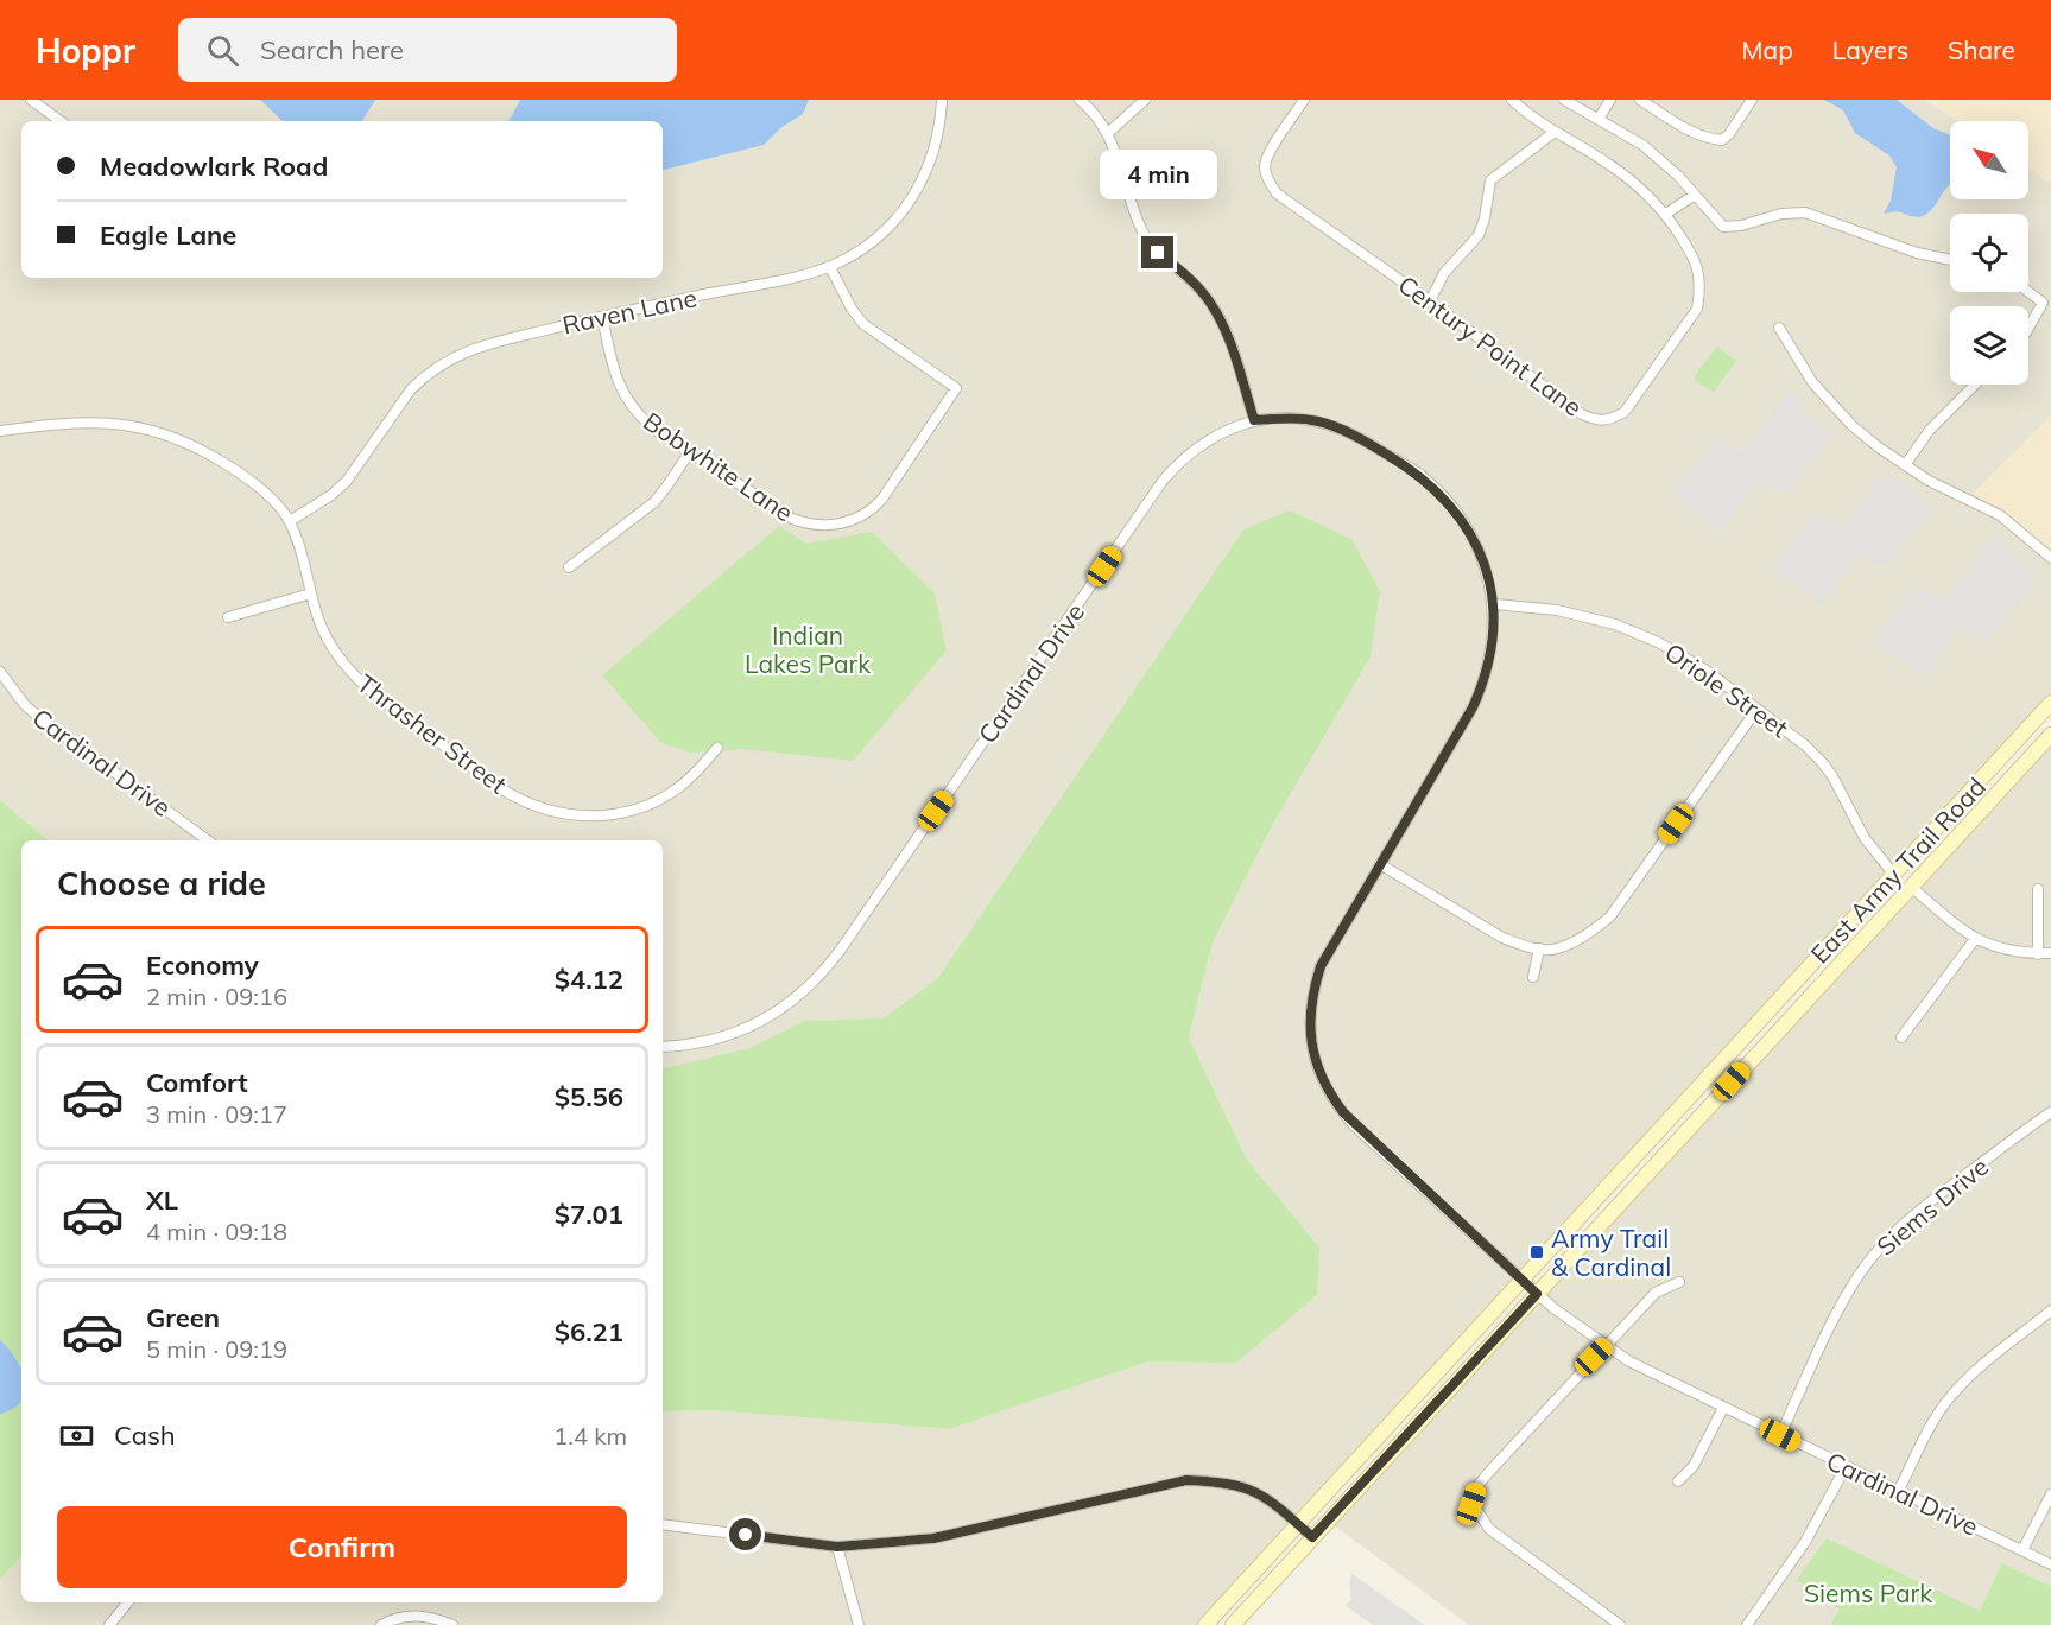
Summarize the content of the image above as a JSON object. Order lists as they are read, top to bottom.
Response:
{
  "streets": {
    "main road": ["East Army Trail Road"],
    "street": [
      "Raven Lane",
      "Century Point Lane",
      "Bobwhite Lane",
      "Cardinal Drive",
      "Oriole Street",
      "Thrasher Street",
      "Siems Drive"
    ]
  },
  "crossings": [
    ["Raven Lane", "Bobwhite Lane"],
    ["Raven Lane", "Thrasher Street"],
    ["Cardinal Drive", "Oriole Street"],
    ["Cardinal Drive", "East Army Trail Road"],
    ["Cardinal Drive", "Siems Drive"],
    ["Oriole Street", "East Army Trail Road"]
  ],
  "parks": ["Indian Lakes Park", "Siems Park"],
  "places": {
    "transit": ["Army Trail & Cardinal"]
  },
  "north": "top left",
  "page": {
    "header": "Hoppr",
    "search": "Search here",
    "nav": ["Map", "Layers", "Share"],
    "banner": ["Meadowlark Road", "Eagle Lane"],
    "bubble": "4 min",
    "heading": "Choose a ride",
    "list": [
      {
        "name": "Economy",
        "note": "2 min · 09:16",
        "value": "$4.12"
      },
      {
        "name": "Comfort",
        "note": "3 min · 09:17",
        "value": "$5.56"
      },
      {
        "name": "XL",
        "note": "4 min · 09:18",
        "value": "$7.01"
      },
      {
        "name": "Green",
        "note": "5 min · 09:19",
        "value": "$6.21"
      }
    ],
    "pay": ["Cash", "1.4 km"],
    "buttons": "Confirm"
  }
}
